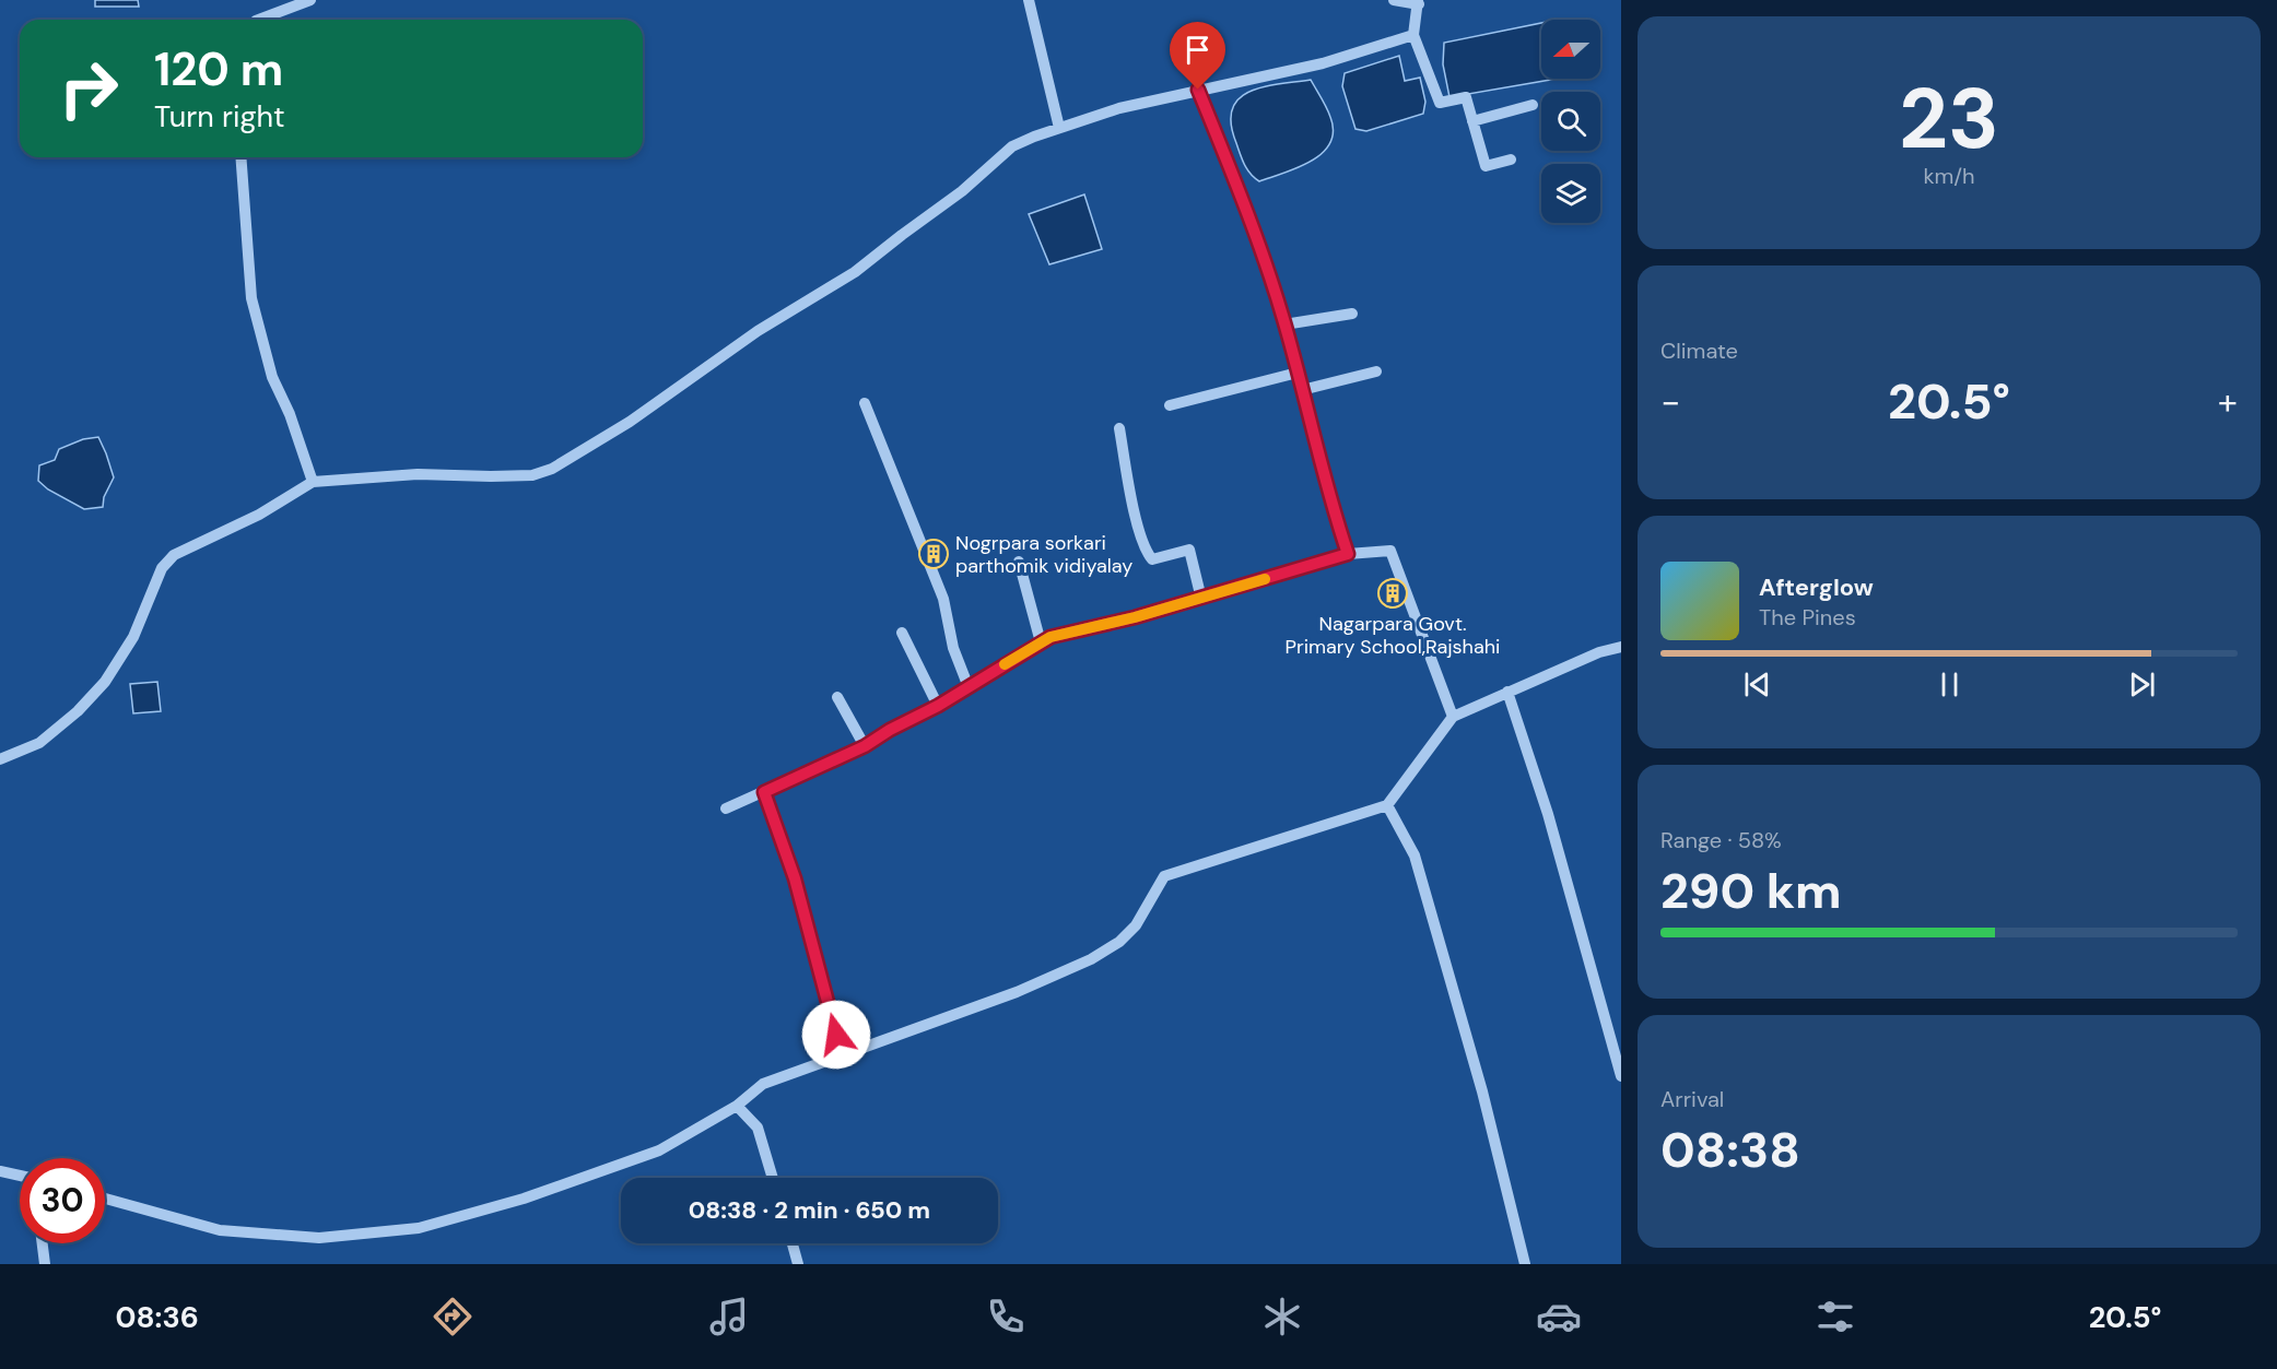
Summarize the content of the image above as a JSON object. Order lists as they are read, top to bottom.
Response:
{
  "places": {
    "building": ["Nogrpara sorkari parthomik vidiyalay", "Nagarpara Govt. Primary School,Rajshahi"]
  },
  "north": "left",
  "page": {
    "tile": [
      ["23", "km/h"],
      "Climate",
      ["Range · 58%", "290 km"],
      ["Arrival", "08:38"]
    ],
    "turn": ["120 m", "Turn right"],
    "heat": ["−", "20.5°", "+"],
    "song": ["Afterglow", "The Pines"],
    "limit": "30",
    "trip": "08:38 · 2 min · 650 m",
    "tabs": ["08:36", "20.5°"]
  }
}
